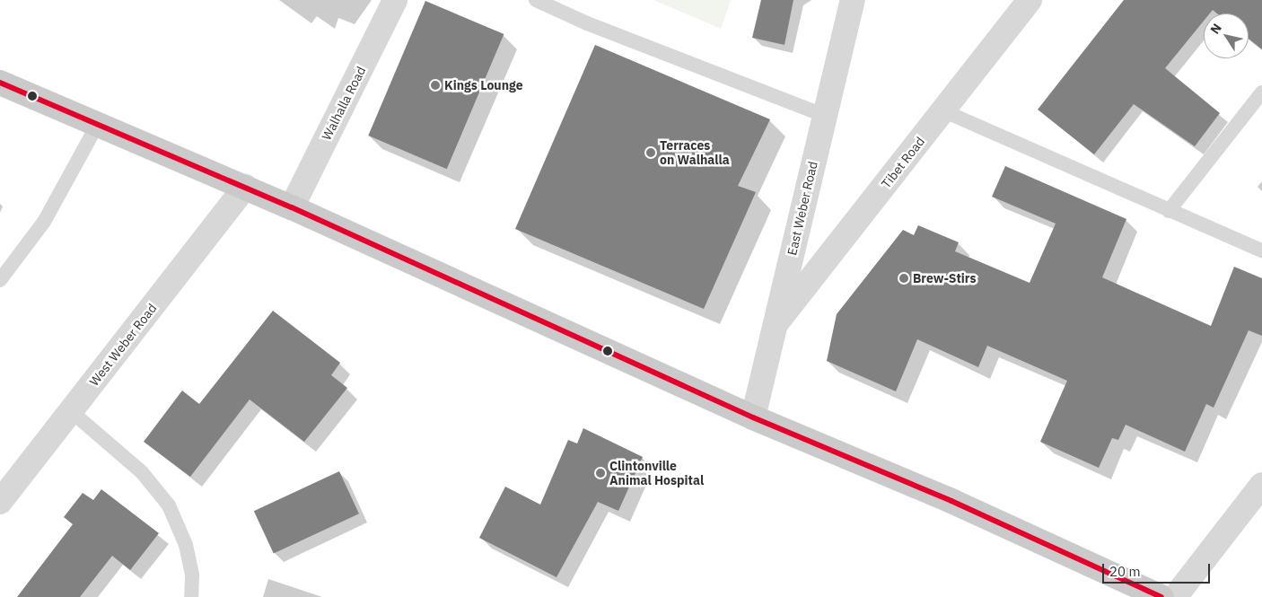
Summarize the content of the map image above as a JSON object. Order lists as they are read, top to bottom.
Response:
{
  "streets": {
    "street": [
      "Walhalla Road",
      "Tibet Road",
      "East Weber Road",
      "West Weber Road"
    ]
  },
  "crossings": [
    ["Tibet Road", "East Weber Road"]
  ],
  "places": [
    "Kings Lounge",
    "Terraces on Walhalla",
    "Brew-Stirs",
    "Clintonville Animal Hospital"
  ],
  "scale_bar": "20 m",
  "north": "top left"
}
